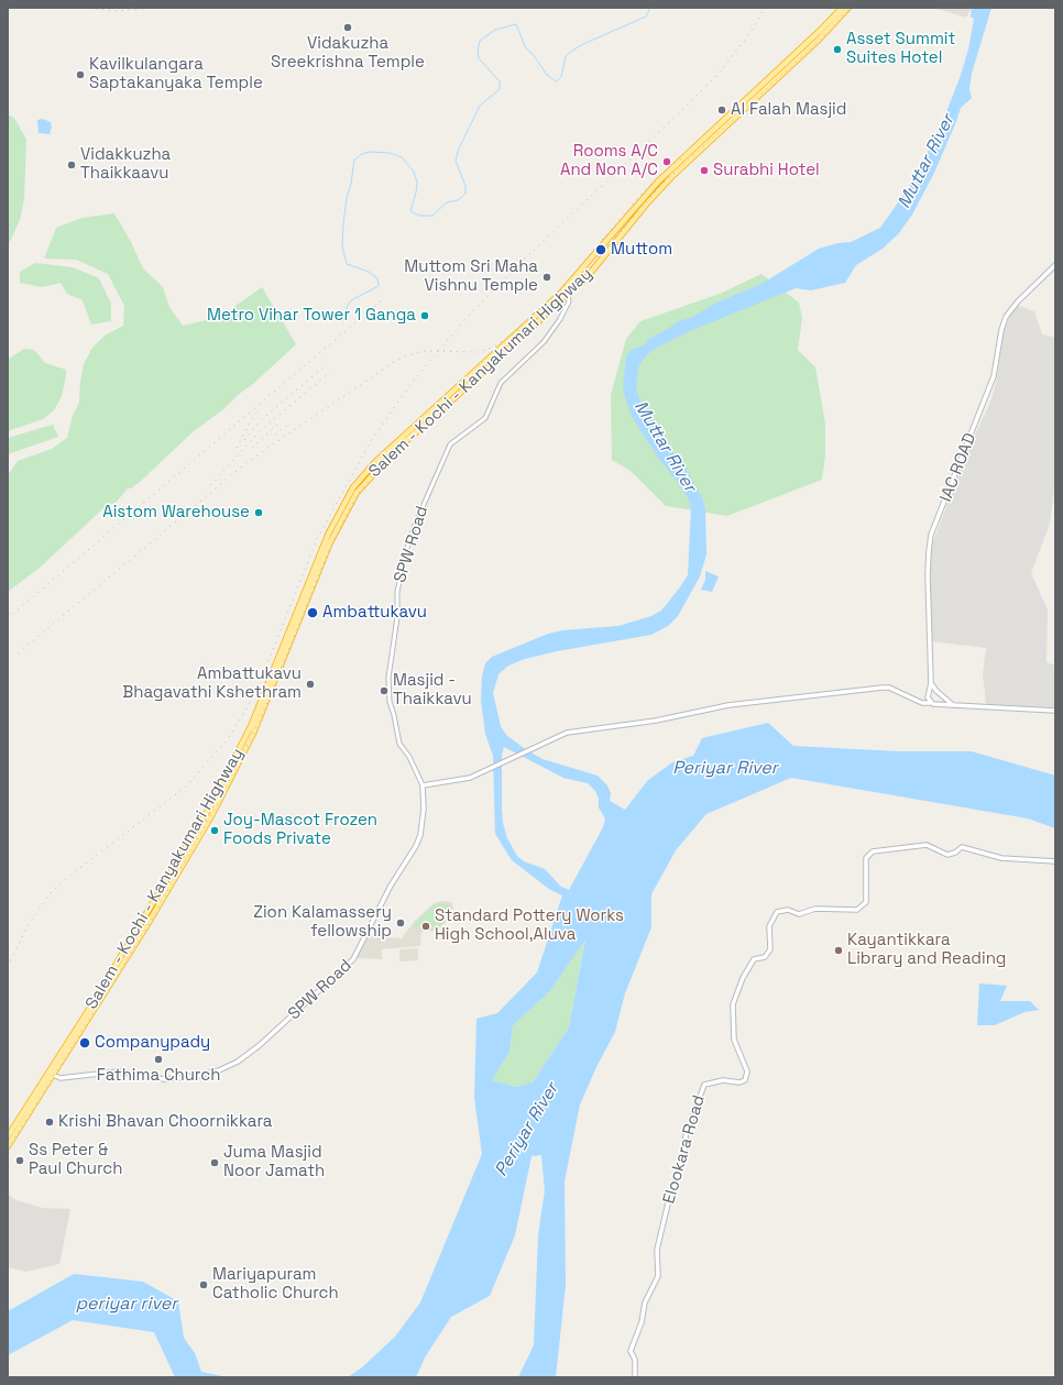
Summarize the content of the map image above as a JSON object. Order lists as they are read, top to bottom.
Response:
{
  "streets": {
    "highway": ["Salem - Kochi - Kanyakumari Highway"],
    "main road": ["IAC ROAD", "SPW Road", "Elookara Road"]
  },
  "crossings": [
    ["Salem - Kochi - Kanyakumari Highway", "SPW Road"]
  ],
  "water": ["Muttar River", "Periyar River", "periyar river"],
  "places": [
    "Vidakuzha Sreekrishna Temple",
    "Asset Summit Suites Hotel",
    "Kavilkulangara Saptakanyaka Temple",
    "Al Falah Masjid",
    "Rooms A/C And Non A/C",
    "Vidakkuzha Thaikkaavu",
    "Surabhi Hotel",
    "Muttom",
    "Muttom Sri Maha Vishnu Temple",
    "Metro Vihar Tower 1 Ganga",
    "Aistom Warehouse",
    "Ambattukavu",
    "Ambattukavu Bhagavathi Kshethram",
    "Masjid - Thaikkavu",
    "Joy-Mascot Frozen Foods Private",
    "Zion Kalamassery fellowship",
    "Standard Pottery Works High School,Aluva",
    "Kayantikkara Library and Reading",
    "Companypady",
    "Fathima Church",
    "Krishi Bhavan Choornikkara",
    "Ss Peter & Paul Church",
    "Juma Masjid Noor Jamath",
    "Mariyapuram Catholic Church"
  ]
}
